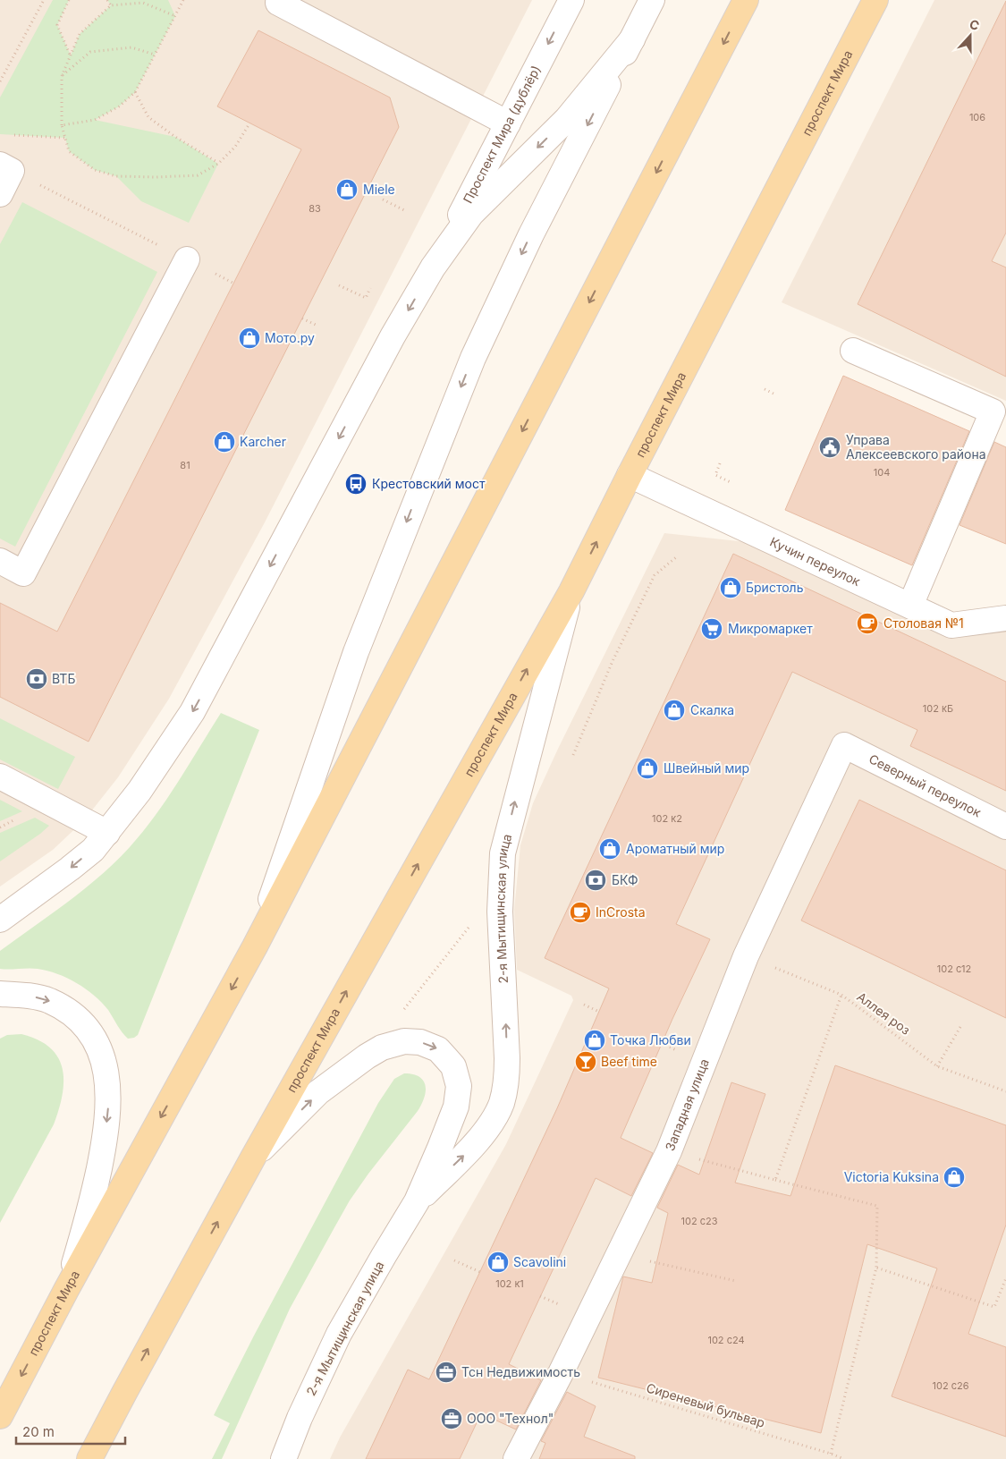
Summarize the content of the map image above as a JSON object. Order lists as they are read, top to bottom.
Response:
{
  "streets": {
    "main road": ["проспект Мира"],
    "street": [
      "Проспект Мира (дублёр)",
      "Кучин переулок",
      "Северный переулок",
      "2-я Мытищинская улица",
      "Западная улица"
    ],
    "path": ["Аллея роз", "Сиреневый бульвар"]
  },
  "crossings": [
    ["проспект Мира", "Кучин переулок"],
    ["проспект Мира", "2-я Мытищинская улица"],
    ["Северный переулок", "Западная улица"],
    ["Аллея роз", "Западная улица"],
    ["Западная улица", "Сиреневый бульвар"]
  ],
  "places": {
    "shop": [
      "Miele",
      "Мото.ру",
      "Karcher",
      "Бристоль",
      "Скалка",
      "Швейный мир",
      "Ароматный мир",
      "Точка Любви",
      "Victoria Kuksina",
      "Scavolini"
    ],
    "public building": ["Управа Алексеевского района"],
    "bus stop": ["Крестовский мост"],
    "cafe": ["Столовая №1", "InCrosta"],
    "supermarket": ["Микромаркет"],
    "bank": ["ВТБ", "БКФ"],
    "bar": ["Beef time"],
    "office": ["Тсн Недвижимость", "ООО \"Технол\""]
  },
  "house_numbers": [
    "106",
    "83",
    "81",
    "104",
    "102 кБ",
    "102 к2",
    "102 с12",
    "102 с23",
    "102 к1",
    "102 с24",
    "102 с26"
  ],
  "scale_bar": "20 m",
  "north": "top"
}
